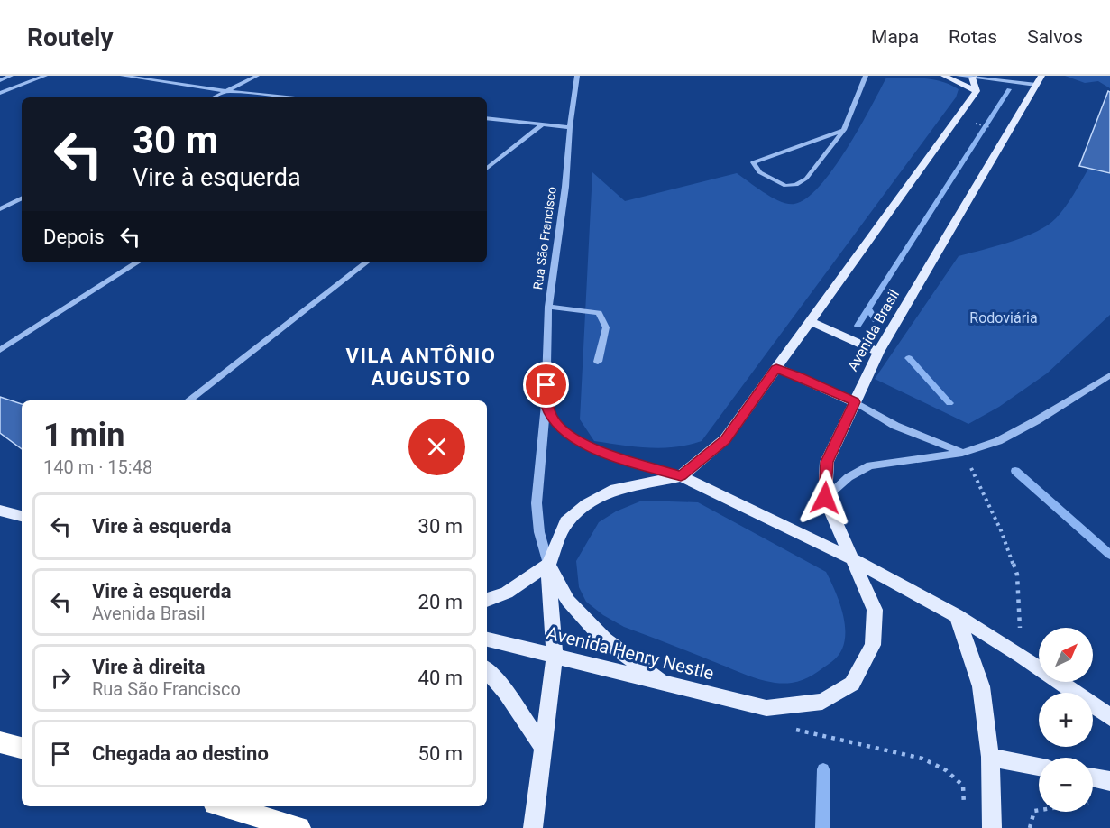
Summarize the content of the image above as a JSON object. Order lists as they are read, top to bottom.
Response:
{
  "streets": {
    "main road": ["Avenida Brasil", "Avenida Henry Nestle"],
    "street": ["Rua São Francisco"]
  },
  "crossings": [
    ["Avenida Brasil", "Avenida Henry Nestle"]
  ],
  "districts": ["VILA ANTÔNIO AUGUSTO"],
  "parks": ["Rodoviária"],
  "north": "top right",
  "page": {
    "header": "Routely",
    "nav": ["Mapa", "Rotas", "Salvos"],
    "turn": ["30 m", "Vire à esquerda"],
    "then": "Depois",
    "heading": ["1 min", "140 m · 15:48"],
    "list": [
      {
        "name": "Vire à esquerda",
        "value": "30 m"
      },
      {
        "name": "Vire à esquerda",
        "note": "Avenida Brasil",
        "value": "20 m"
      },
      {
        "name": "Vire à direita",
        "note": "Rua São Francisco",
        "value": "40 m"
      },
      {
        "name": "Chegada ao destino",
        "value": "50 m"
      }
    ],
    "map_buttons": ["+", "−"]
  }
}
